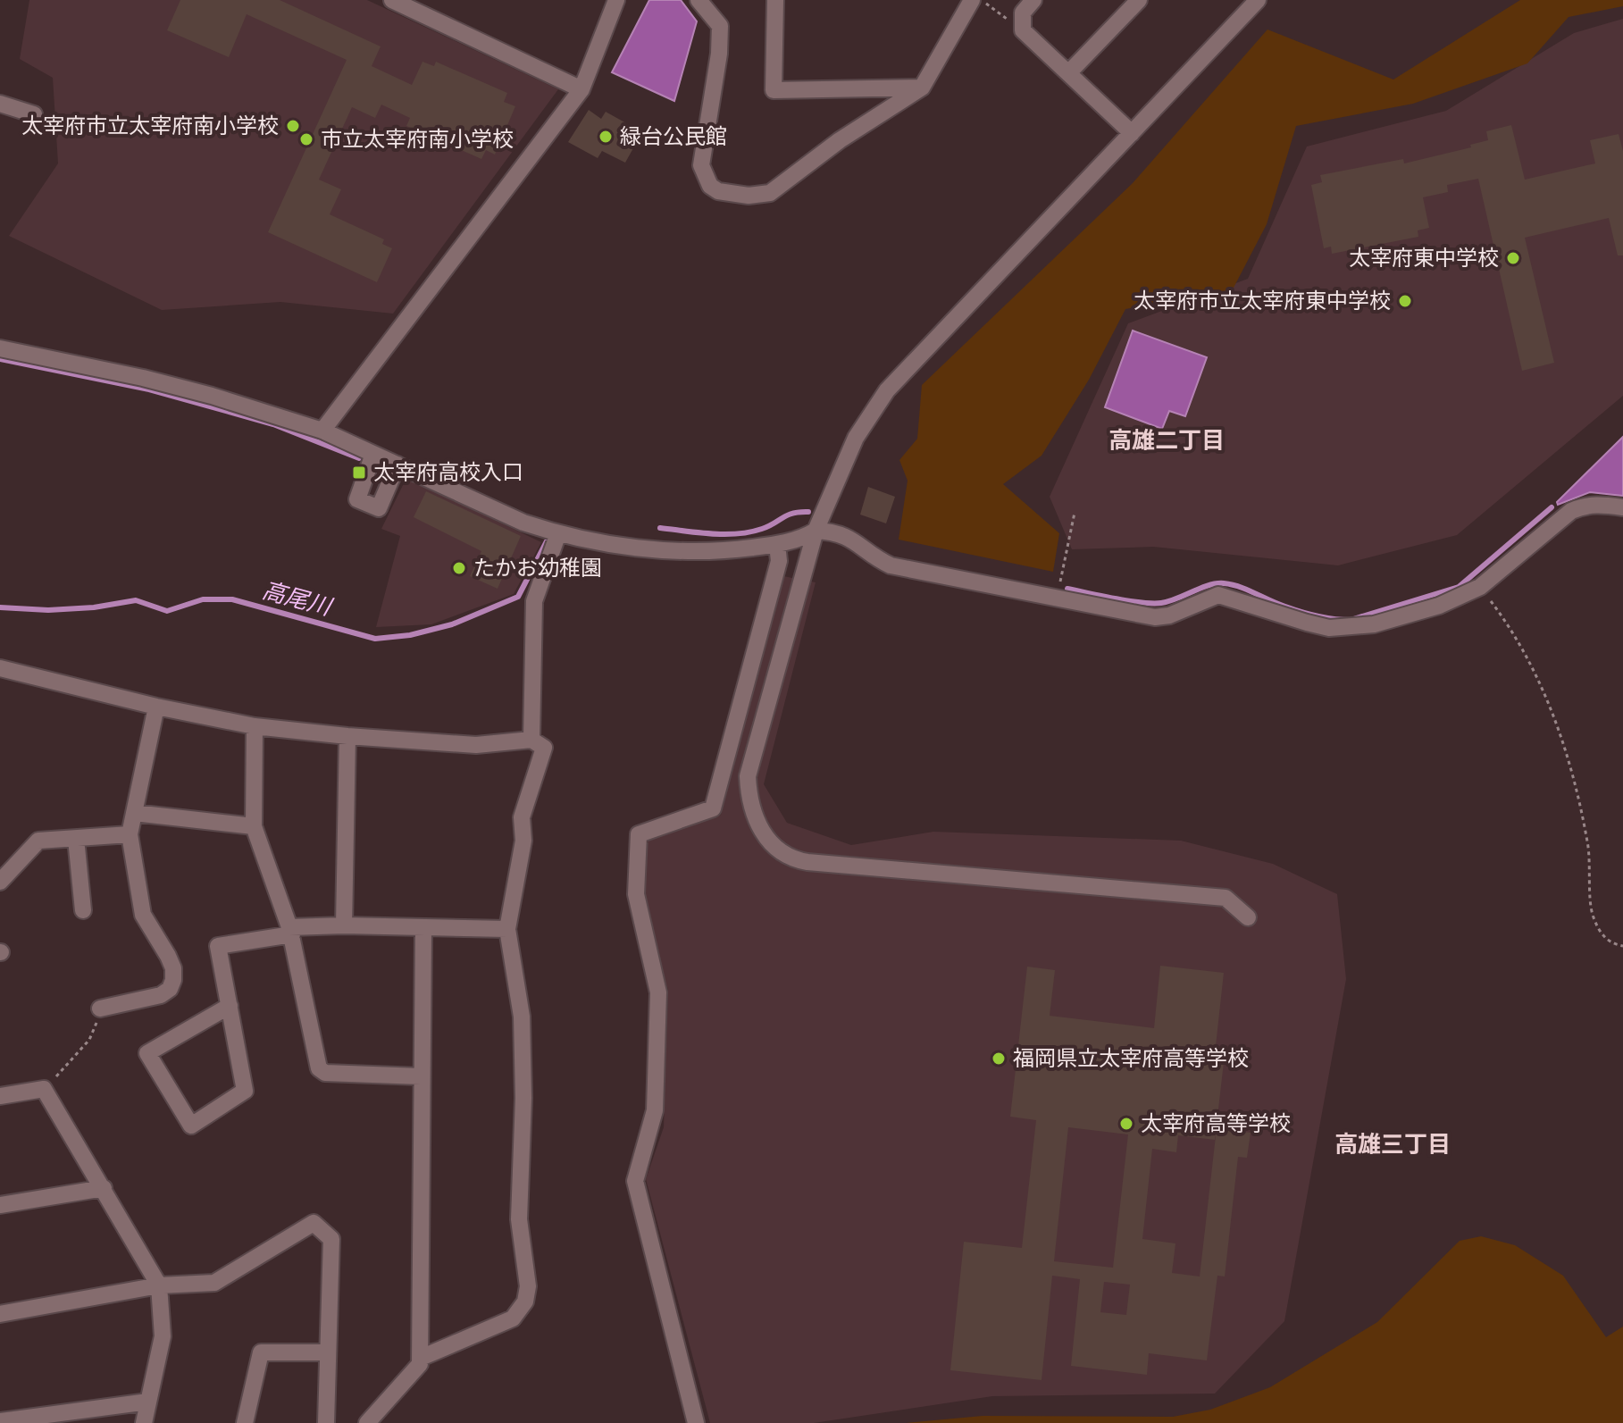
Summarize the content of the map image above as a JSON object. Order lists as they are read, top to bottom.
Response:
{
  "districts": ["高雄二丁目", "高雄三丁目"],
  "water": ["高尾川"],
  "places": {
    "other": [
      "太宰府市立太宰府南小学校",
      "緑台公民館",
      "市立太宰府南小学校",
      "太宰府東中学校",
      "太宰府市立太宰府東中学校",
      "たかお幼稚園",
      "福岡県立太宰府高等学校",
      "太宰府高等学校"
    ],
    "transit": ["太宰府高校入口"]
  }
}
